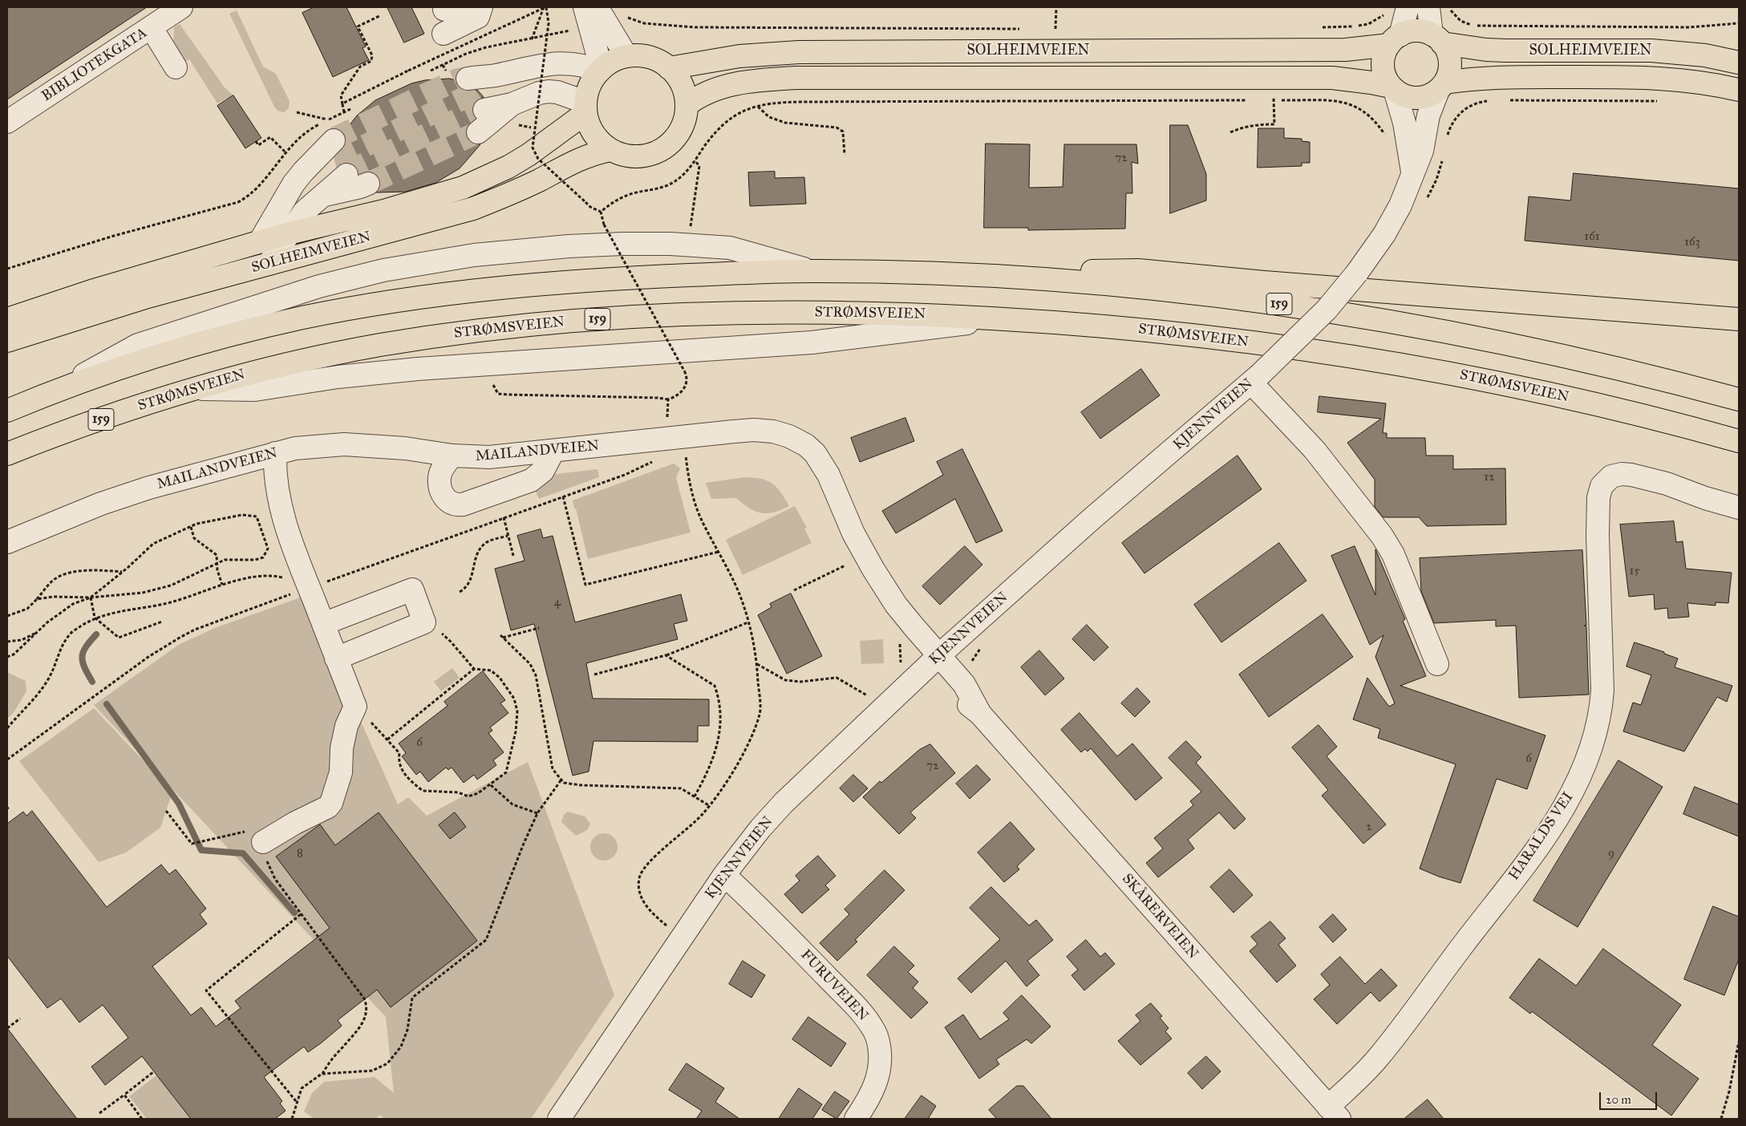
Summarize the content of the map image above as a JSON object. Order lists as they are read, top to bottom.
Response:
{
  "streets": {
    "main road": ["SOLHEIMVEIEN", "159", "STRØMSVEIEN"],
    "street": [
      "BIBLIOTEKGATA",
      "KJENNVEIEN",
      "MAILANDVEIEN",
      "HARALDS VEI",
      "SKÅRERVEIEN",
      "FURUVEIEN"
    ]
  },
  "crossings": [
    ["SOLHEIMVEIEN", "KJENNVEIEN"],
    ["KJENNVEIEN", "MAILANDVEIEN"],
    ["KJENNVEIEN", "SKÅRERVEIEN"],
    ["KJENNVEIEN", "FURUVEIEN"],
    ["MAILANDVEIEN", "SKÅRERVEIEN"],
    ["HARALDS VEI", "SKÅRERVEIEN"]
  ],
  "house_numbers": [
    "72",
    "161",
    "163",
    "12",
    "15",
    "4",
    "6",
    "6",
    "72",
    "2",
    "8",
    "9"
  ],
  "scale_bar": "20 m"
}
